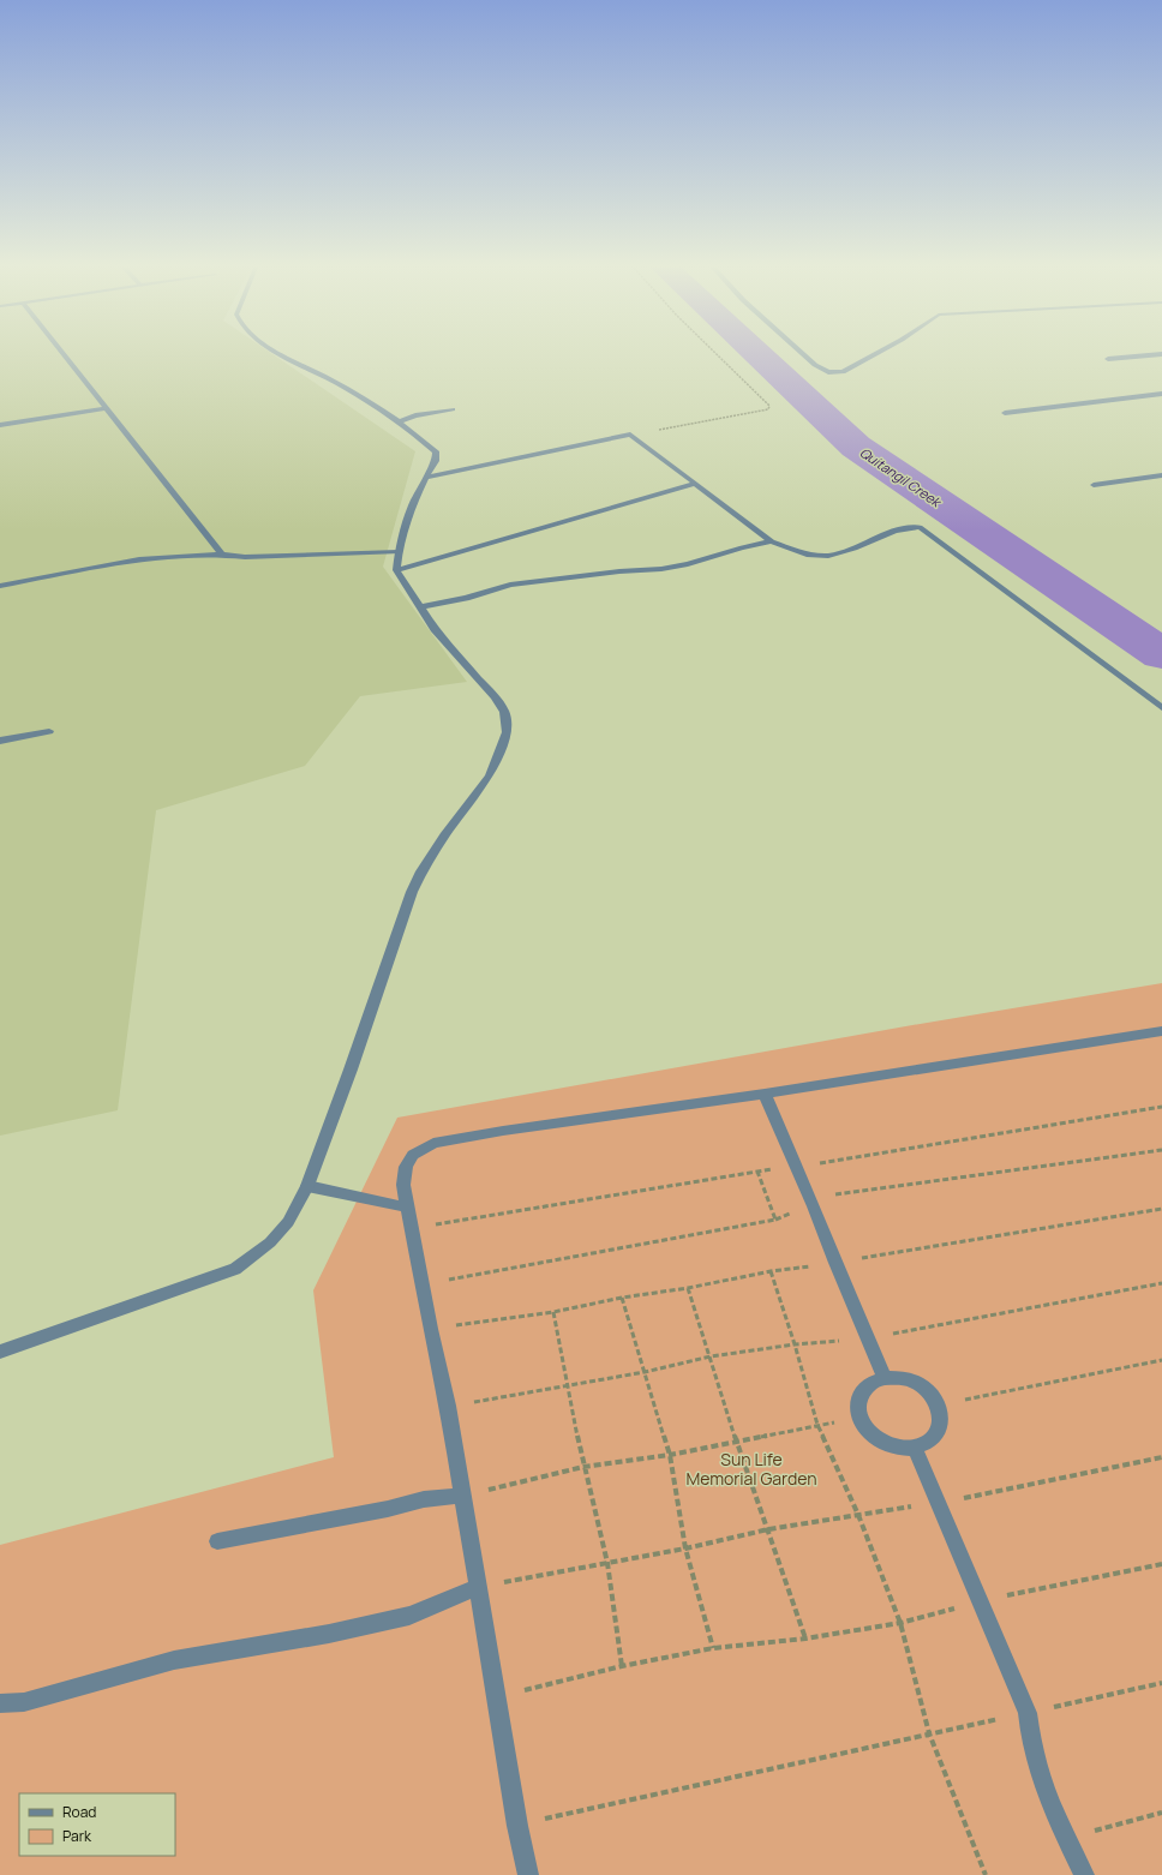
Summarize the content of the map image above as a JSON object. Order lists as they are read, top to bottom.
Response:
{
  "water": ["Quitangil Creek"],
  "parks": ["Sun Life Memorial Garden"],
  "legend": ["Road", "Park"]
}
